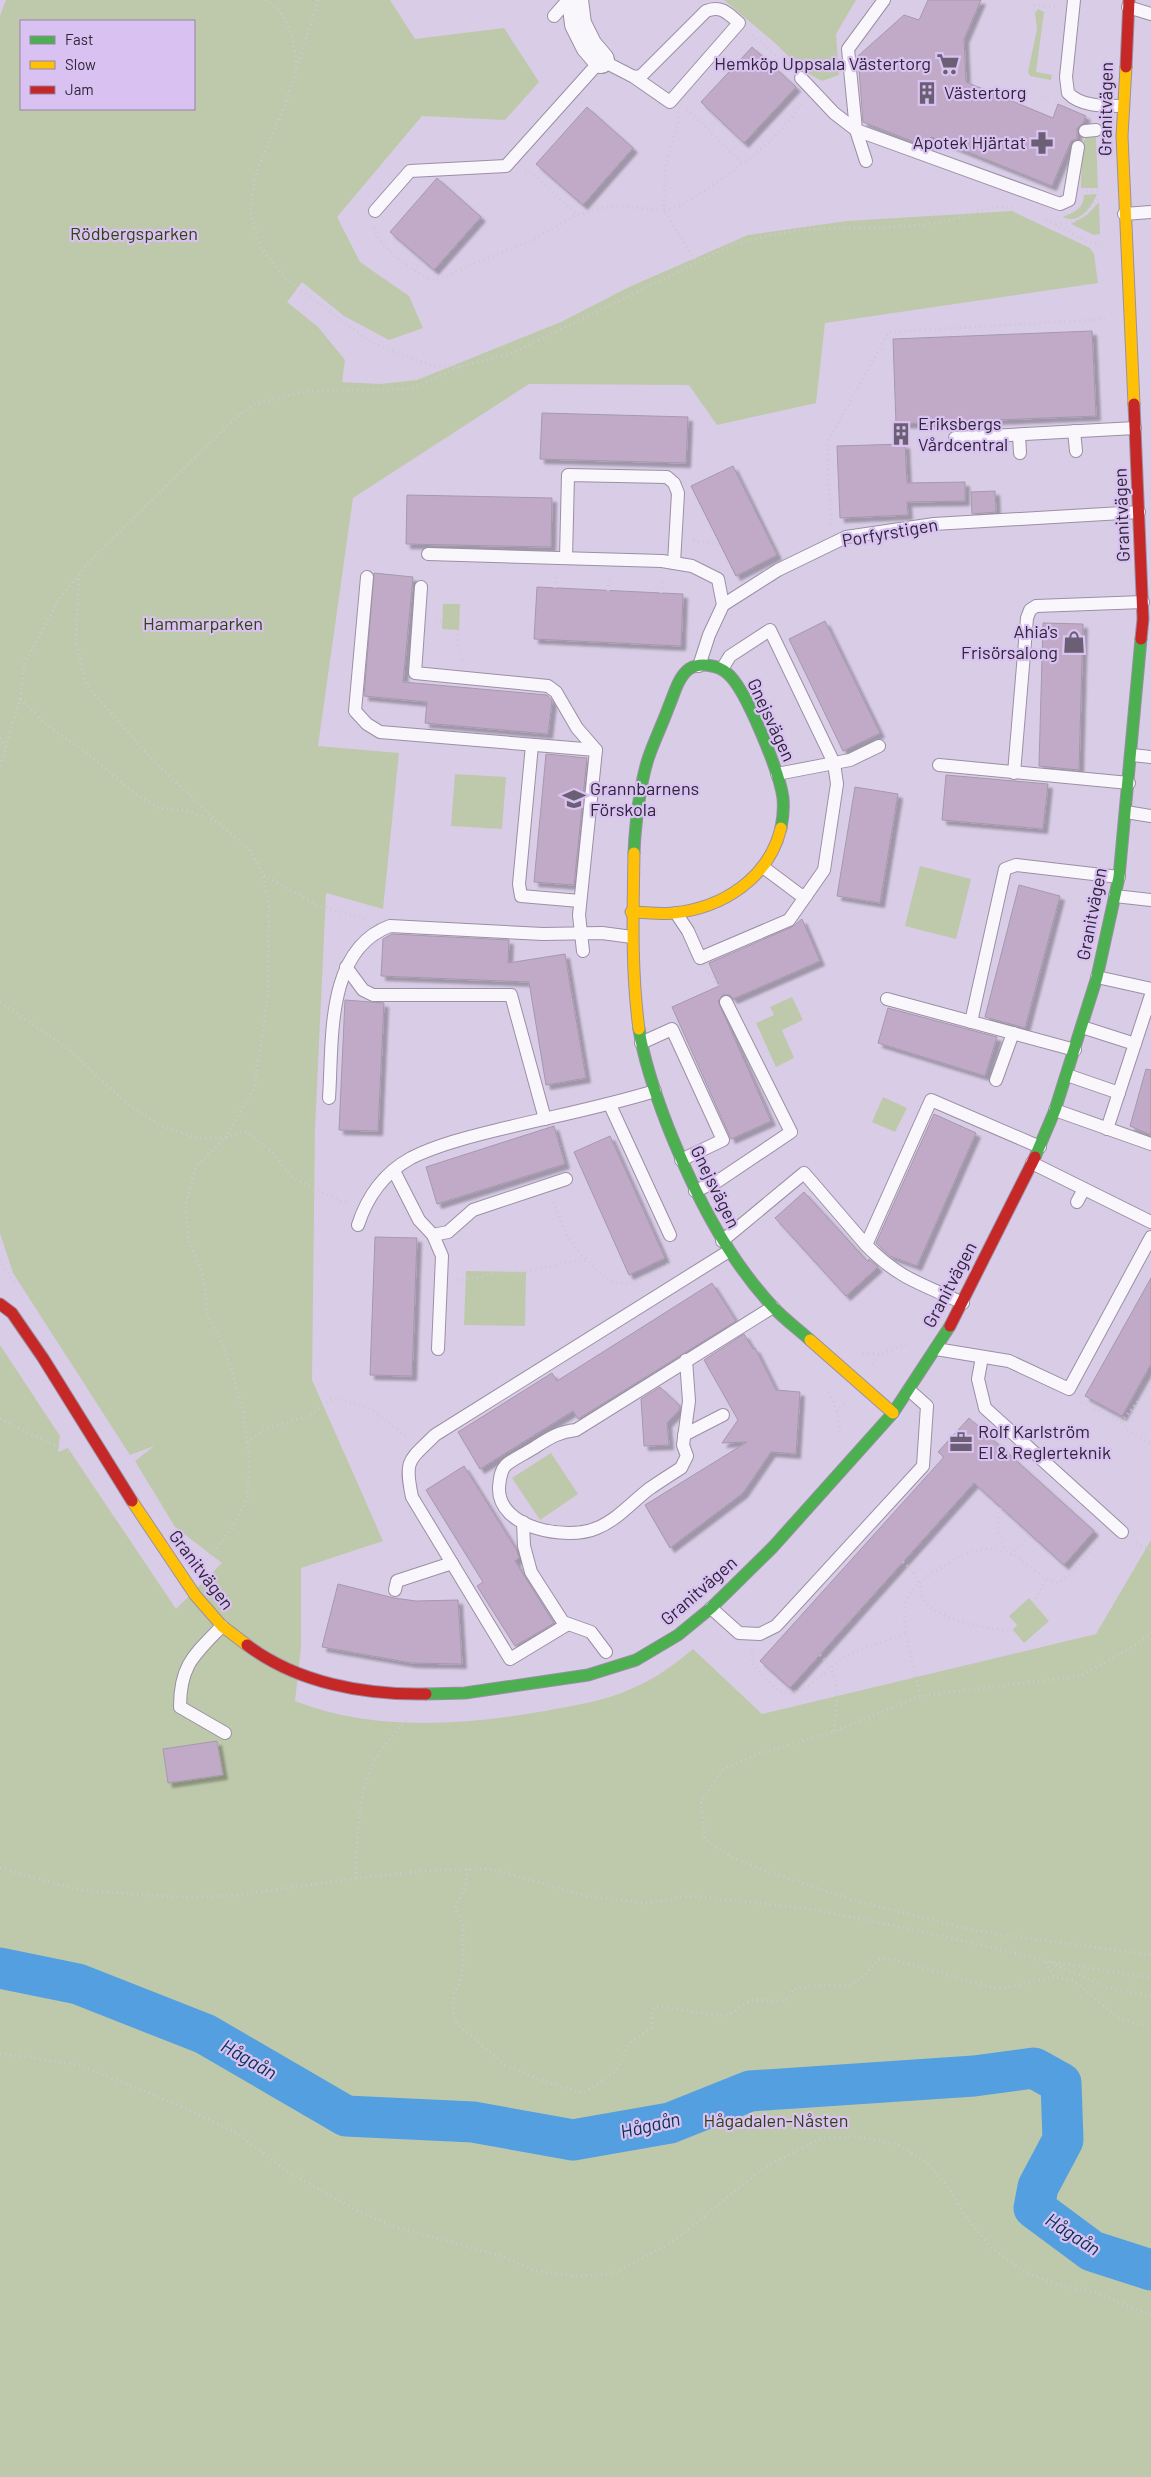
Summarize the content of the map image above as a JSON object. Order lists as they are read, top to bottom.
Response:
{
  "streets": {
    "street": ["Granitvägen", "Gnejsvägen"],
    "lane": ["Porfyrstigen"]
  },
  "crossings": [
    ["Granitvägen", "Porfyrstigen"],
    ["Granitvägen", "Gnejsvägen"]
  ],
  "water": ["Hågaån"],
  "parks": ["Rödbergsparken", "Hammarparken", "Hågadalen-Nåsten"],
  "places": {
    "supermarket": ["Hemköp Uppsala Västertorg"],
    "building": ["Västertorg", "Eriksbergs Vårdcentral"],
    "pharmacy": ["Apotek Hjärtat"],
    "shop": ["Ahia's Frisörsalong"],
    "school or university": ["Grannbarnens Förskola"],
    "office": ["Rolf Karlström El & Reglerteknik"]
  },
  "legend": ["Fast", "Slow", "Jam"]
}
